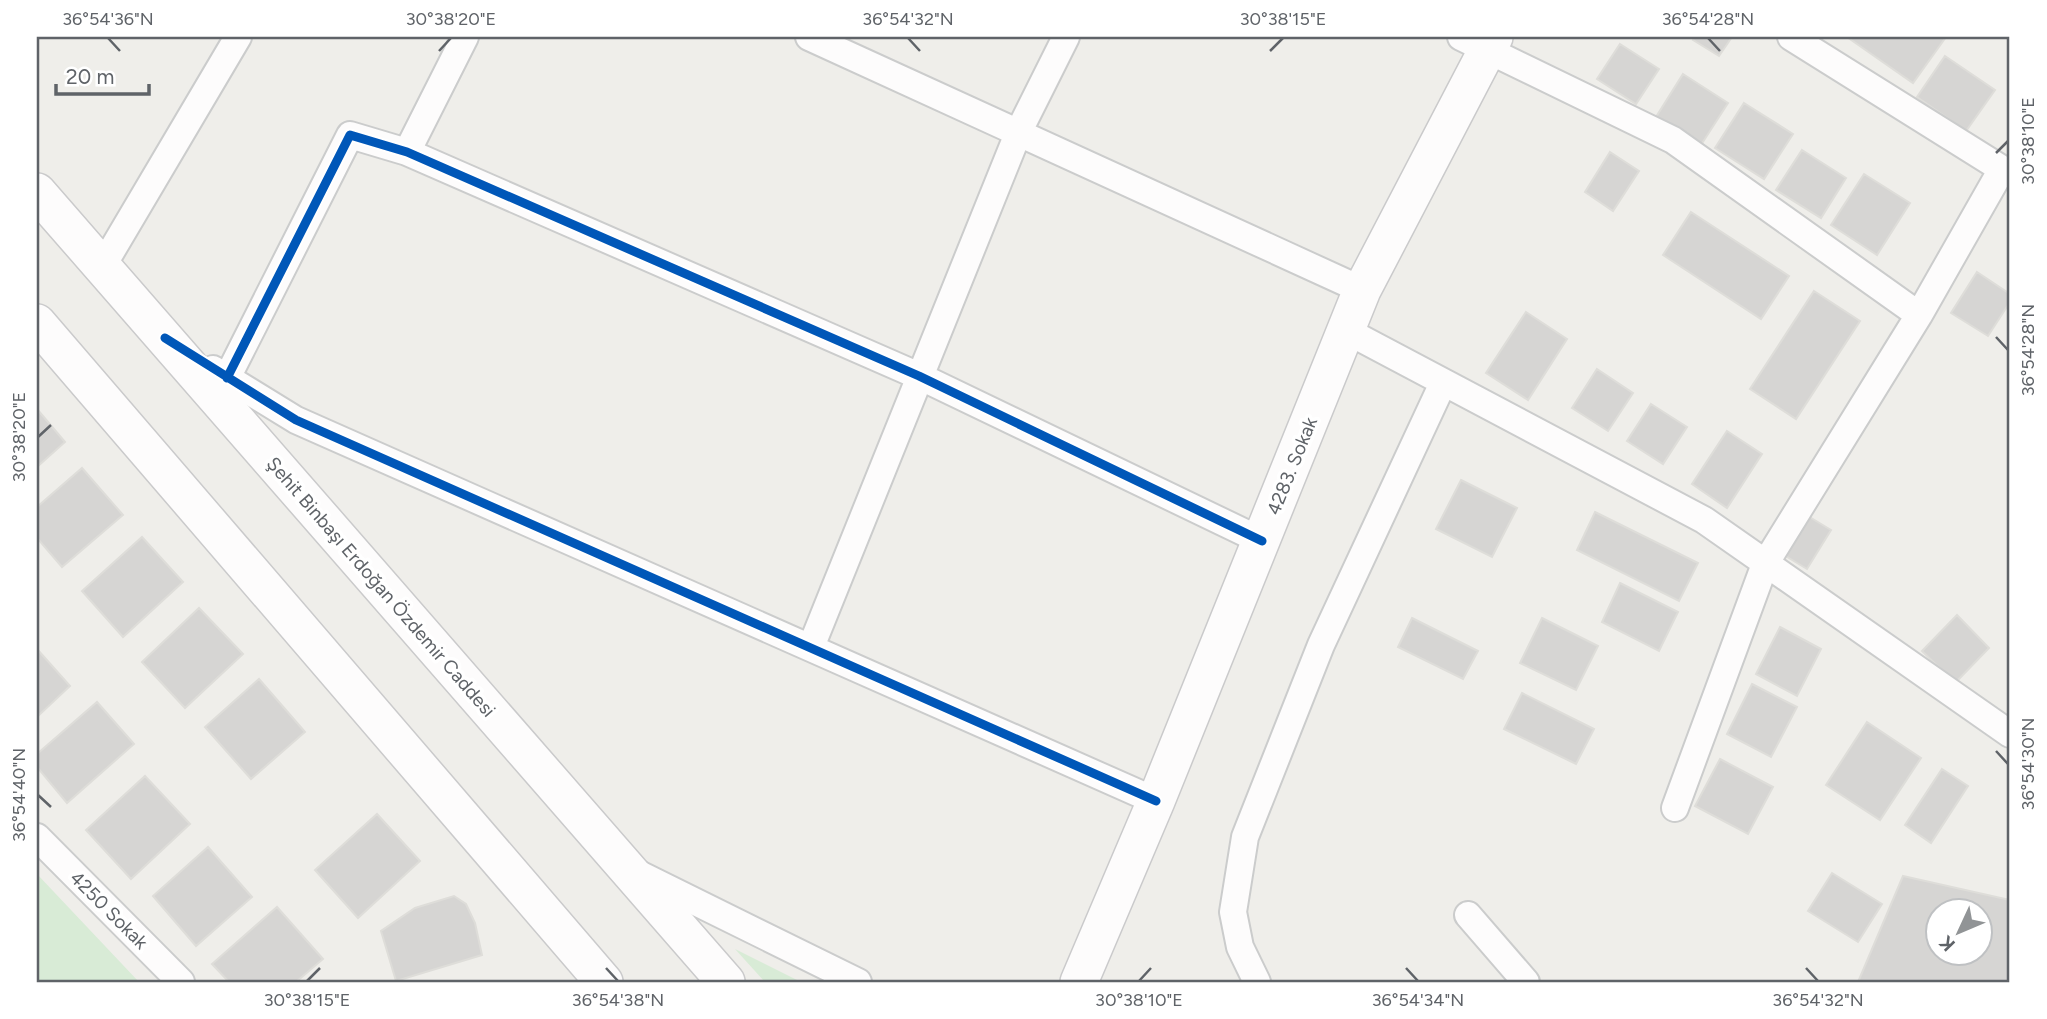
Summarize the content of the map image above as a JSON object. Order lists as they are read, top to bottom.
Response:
{
  "streets": {
    "main road": ["4283. Sokak", "Şehit Binbaşı Erdoğan Özdemir Caddesi"],
    "street": ["4250 Sokak"]
  },
  "scale_bar": "20 m",
  "north": "bottom left",
  "coordinates": [
    "36°54'36\"N",
    "30°38'20\"E",
    "36°54'32\"N",
    "30°38'15\"E",
    "36°54'28\"N",
    "30°38'10\"E",
    "36°54'30\"N",
    "36°54'40\"N",
    "36°54'38\"N",
    "36°54'34\"N"
  ]
}
